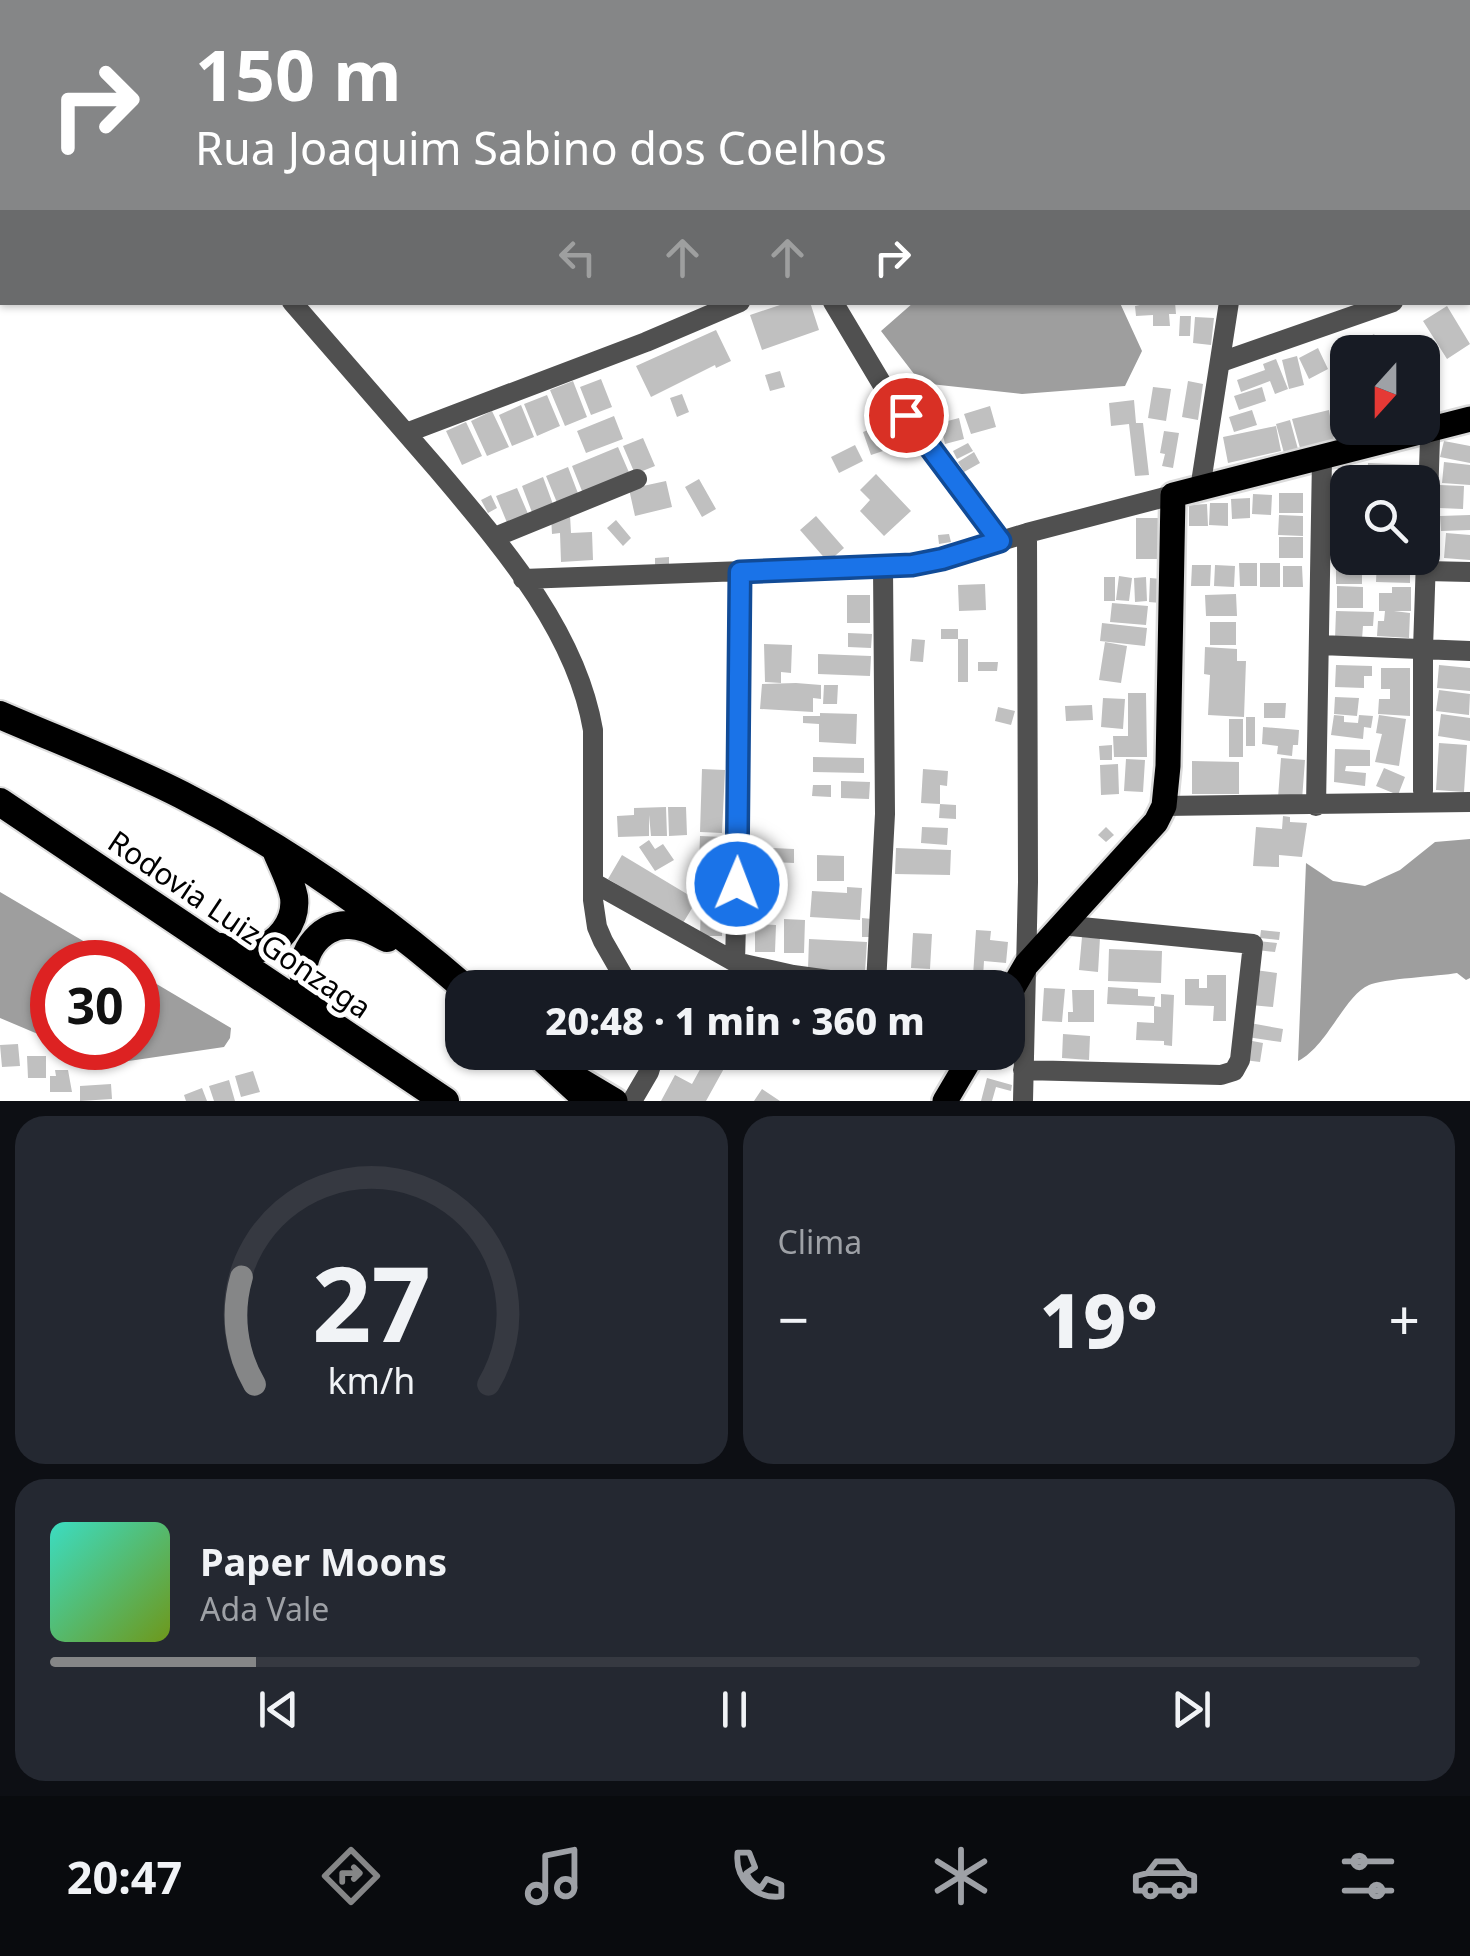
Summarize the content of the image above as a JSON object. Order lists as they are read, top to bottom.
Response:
{
  "streets": {
    "highway": ["Rodovia Luiz Gonzaga"]
  },
  "north": "bottom",
  "page": {
    "turn": ["150 m", "Rua Joaquim Sabino dos Coelhos"],
    "limit": "30",
    "trip": "20:48 · 1 min · 360 m",
    "tile": "Clima",
    "heat": ["−", "19°", "+"],
    "song": ["Paper Moons", "Ada Vale"],
    "tabs": "20:47",
    "gauge": ["27", "km/h"]
  }
}
